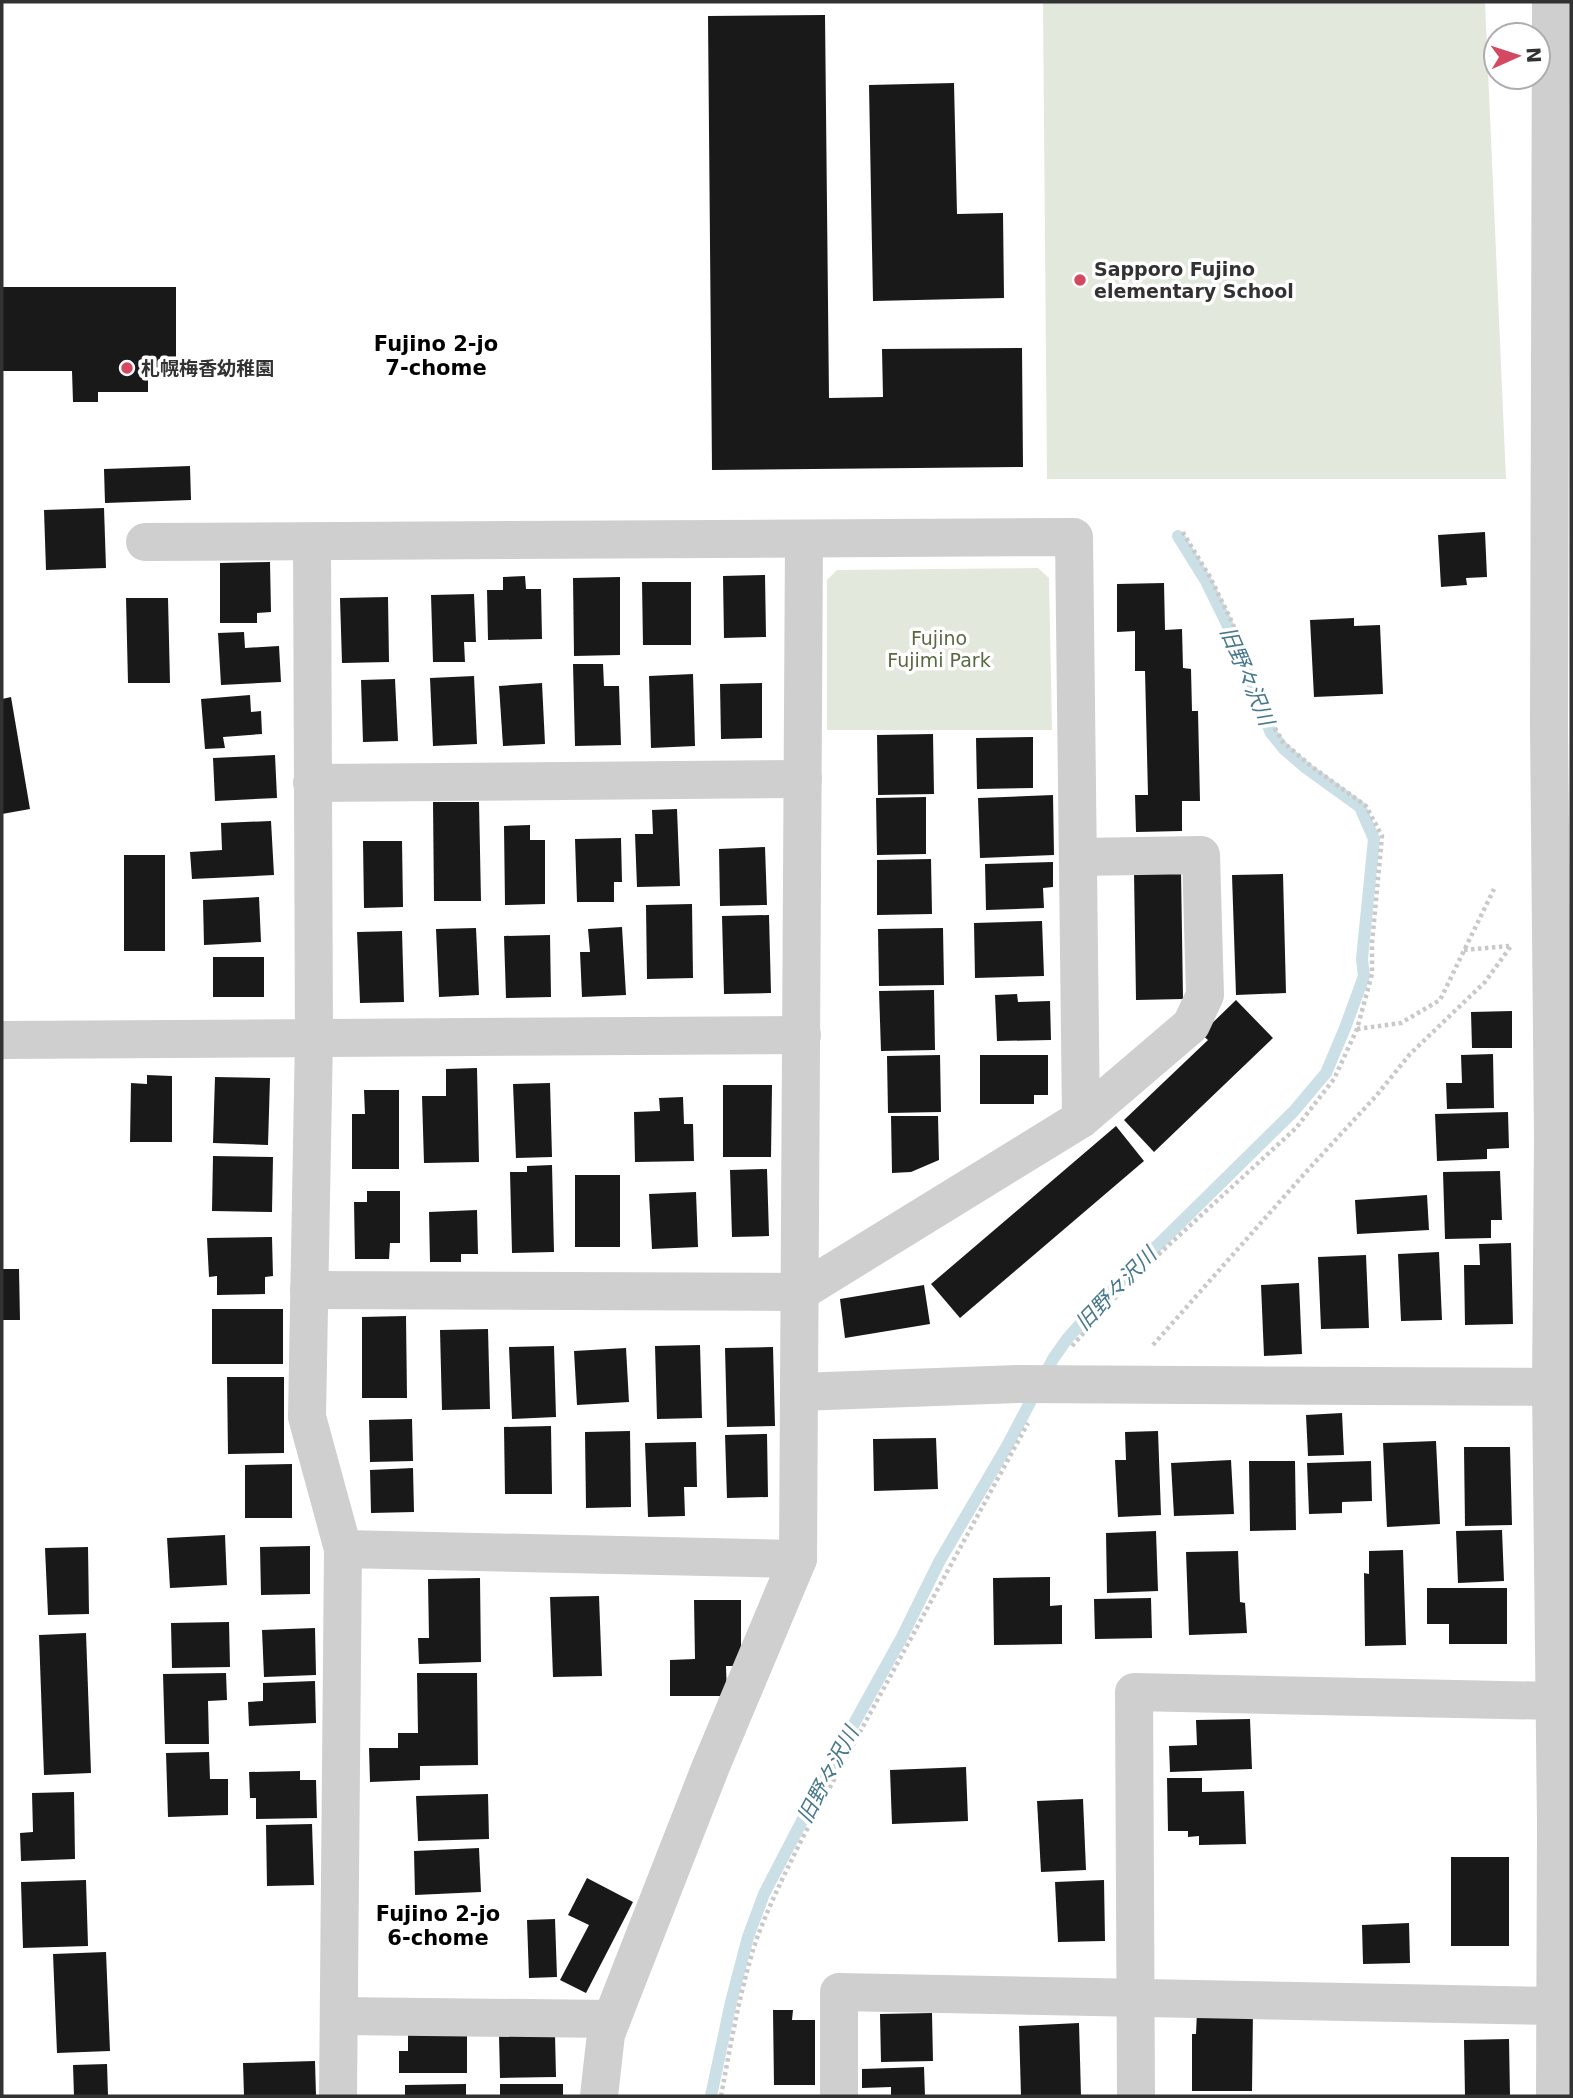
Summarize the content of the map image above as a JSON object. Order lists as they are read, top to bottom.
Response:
{
  "districts": ["Fujino 2-jo 7-chome", "Fujino 2-jo 6-chome"],
  "water": ["旧野々沢川"],
  "parks": ["Fujino Fujimi Park"],
  "places": ["Sapporo Fujino elementary School", "札幌梅香幼稚園"],
  "north": "right"
}
